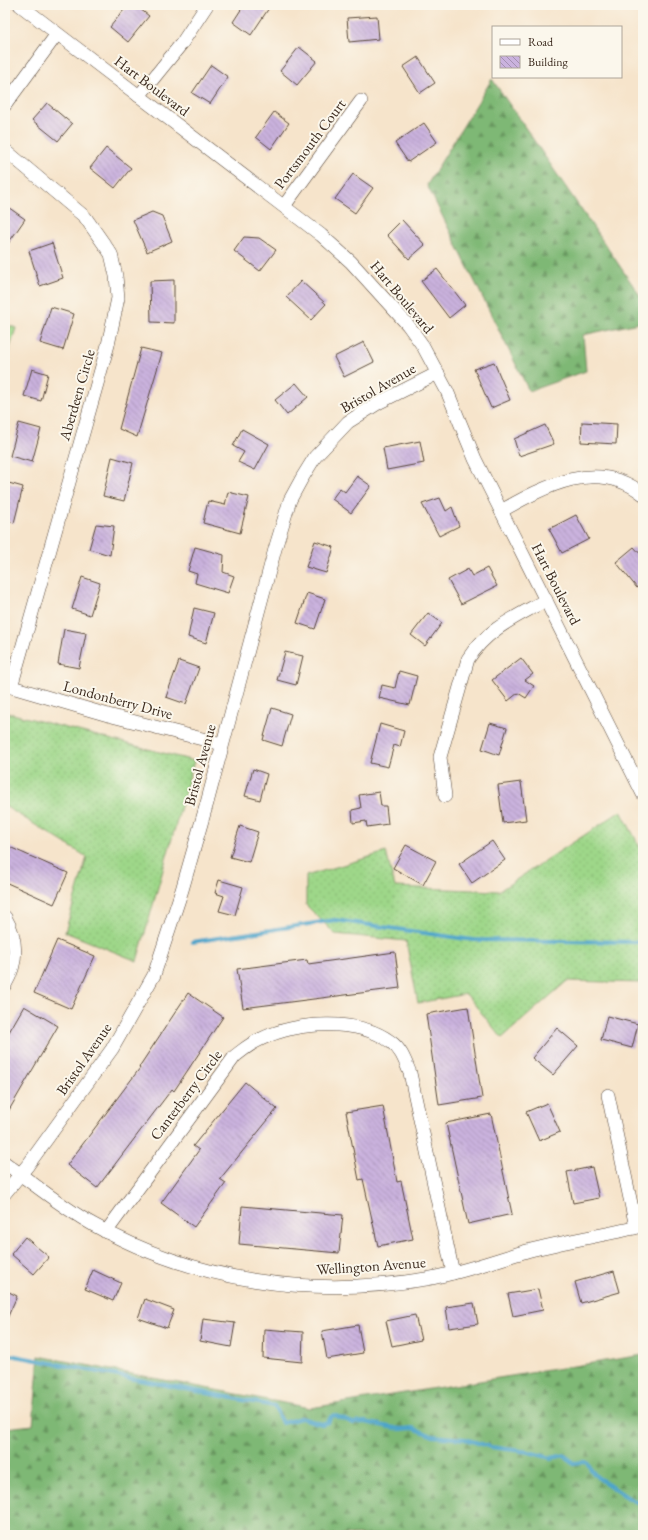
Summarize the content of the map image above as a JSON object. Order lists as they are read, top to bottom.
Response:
{
  "streets": {
    "street": [
      "Hart Boulevard",
      "Portsmouth Court",
      "Bristol Avenue",
      "Aberdeen Circle",
      "Londonberry Drive",
      "Canterberry Circle",
      "Wellington Avenue"
    ]
  },
  "crossings": [
    ["Hart Boulevard", "Portsmouth Court"],
    ["Hart Boulevard", "Bristol Avenue"],
    ["Bristol Avenue", "Londonberry Drive"],
    ["Bristol Avenue", "Wellington Avenue"],
    ["Aberdeen Circle", "Londonberry Drive"],
    ["Canterberry Circle", "Wellington Avenue"]
  ],
  "legend": ["Road", "Building"]
}
